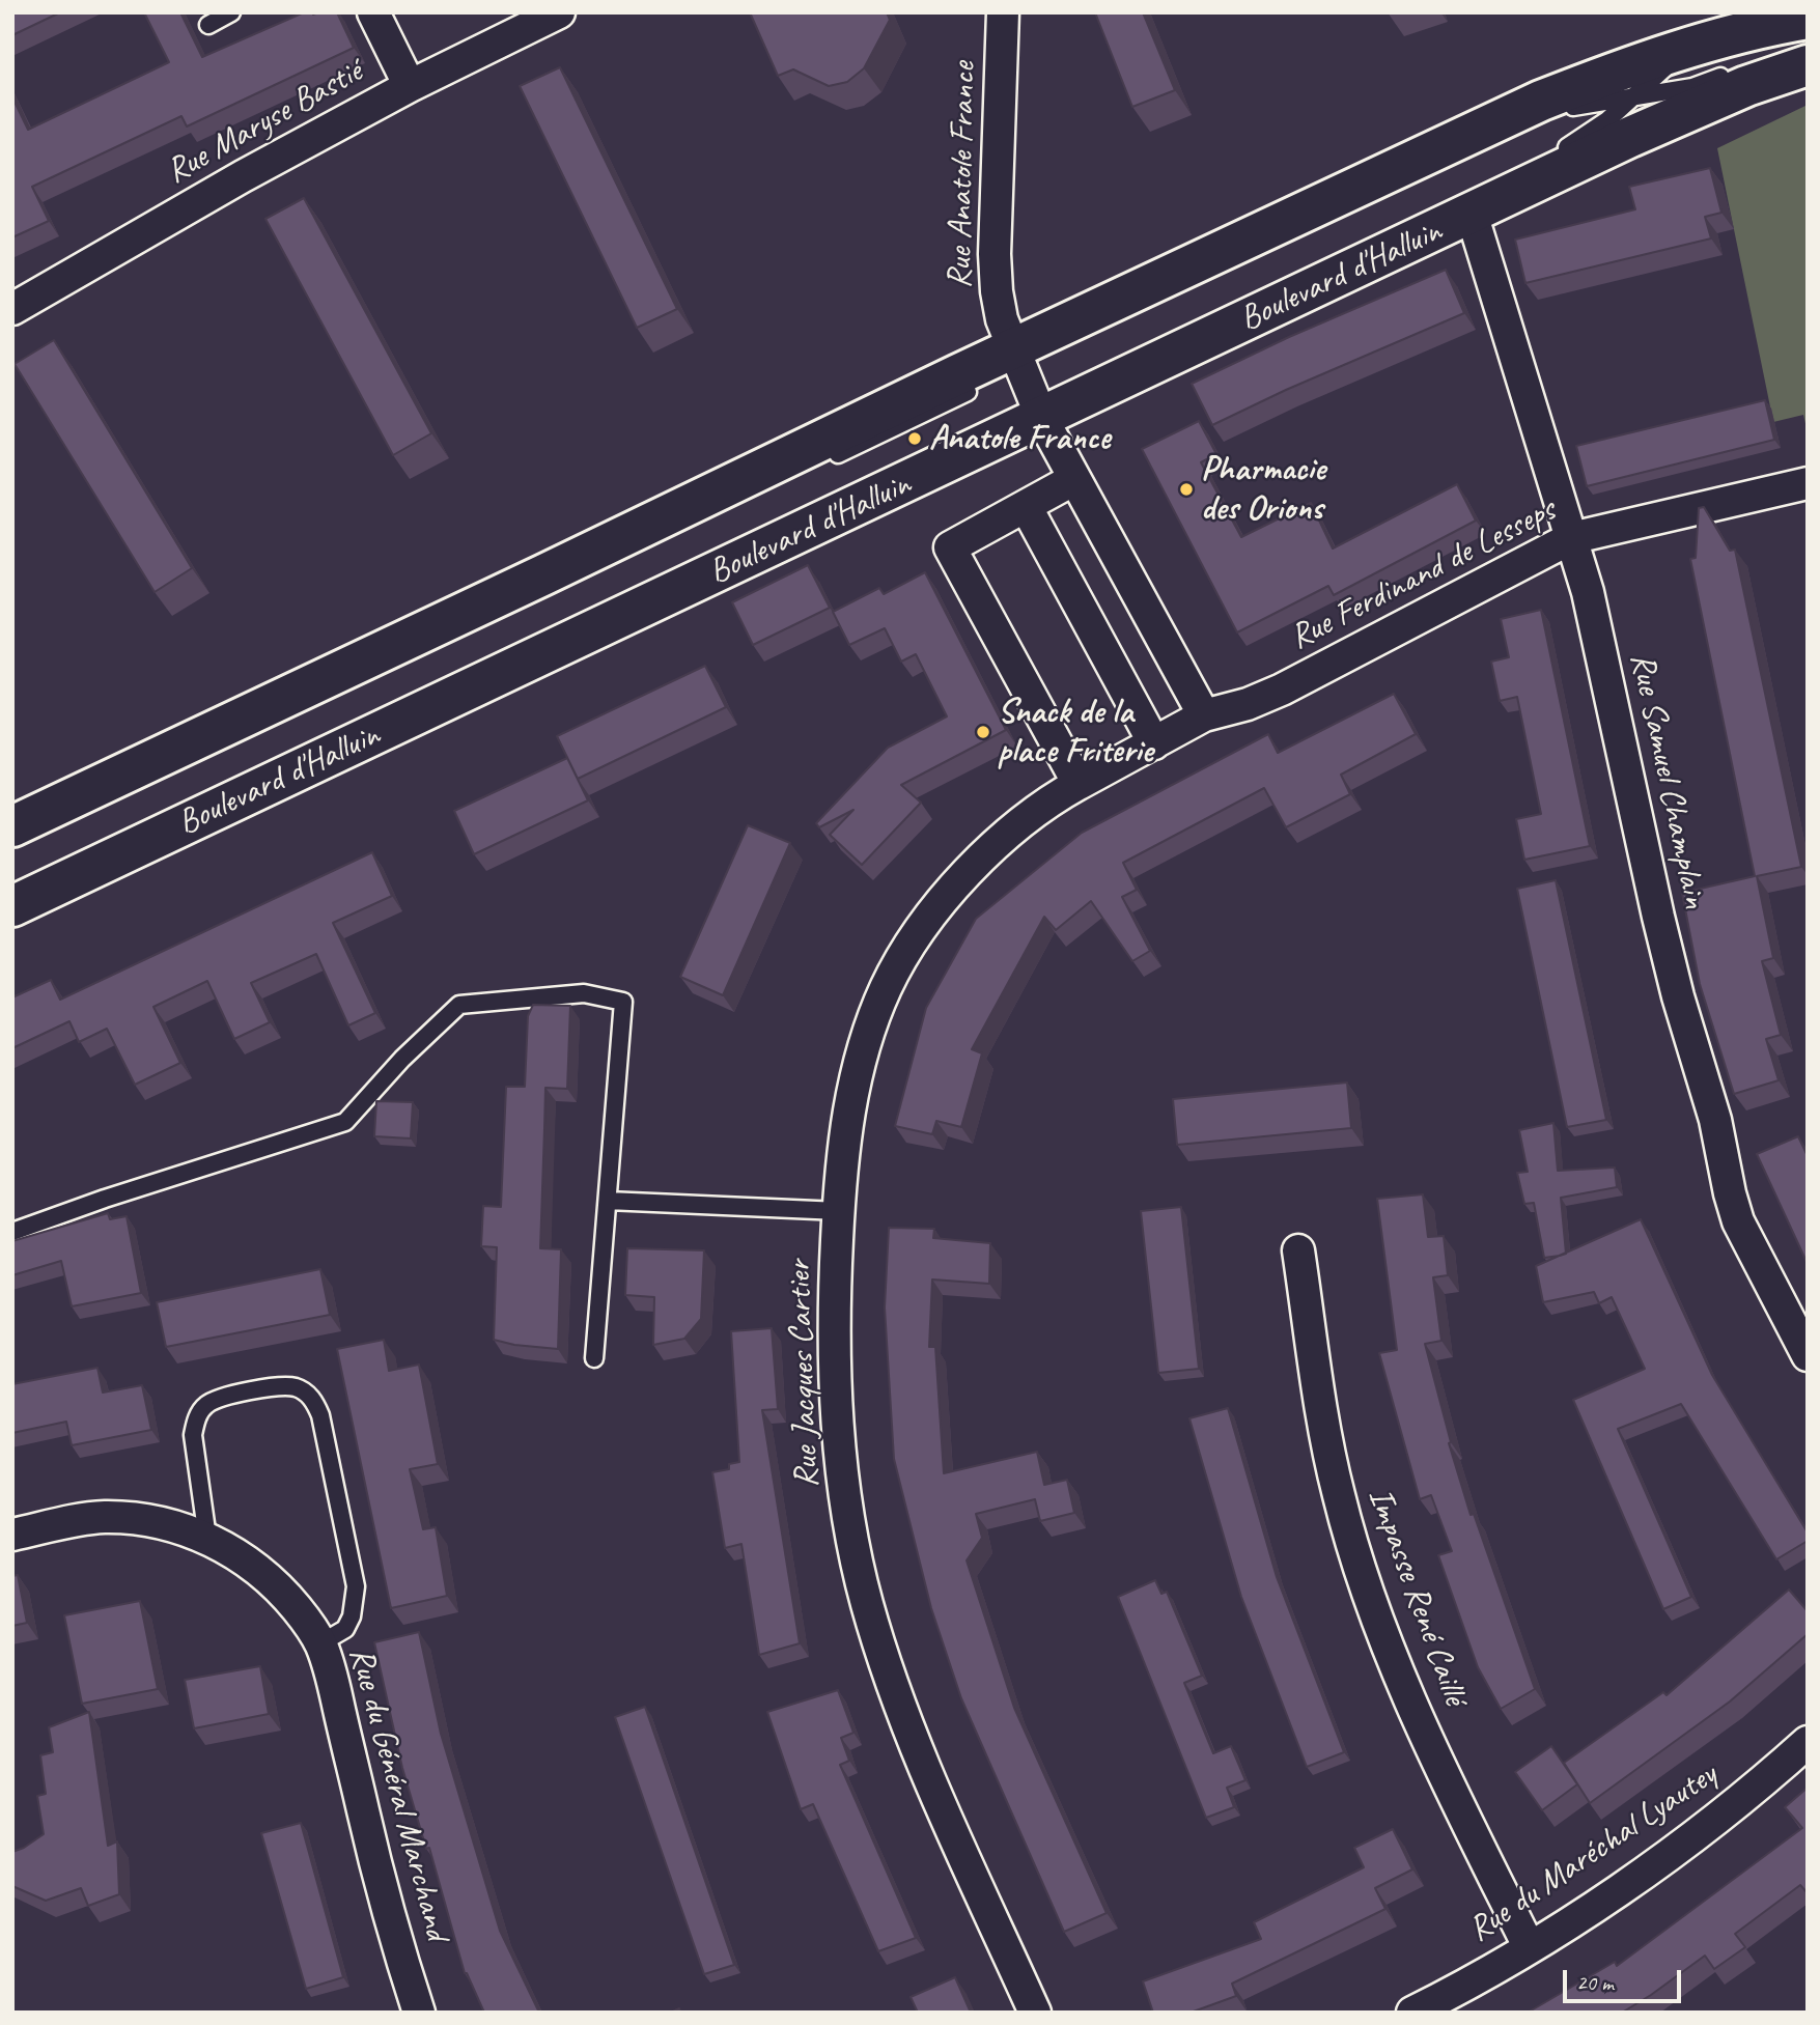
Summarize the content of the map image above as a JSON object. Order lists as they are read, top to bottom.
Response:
{
  "streets": {
    "main road": ["Boulevard d'Halluin"],
    "street": [
      "Rue Maryse Bastié",
      "Rue Anatole France",
      "Rue Ferdinand de Lesseps",
      "Rue Samuel Champlain",
      "Rue Jacques Cartier",
      "Impasse René Caillé",
      "Rue du Général Marchand",
      "Rue du Maréchal Lyautey"
    ]
  },
  "crossings": [
    ["Rue Anatole France", "Boulevard d'Halluin"],
    ["Rue Anatole France", "Rue Ferdinand de Lesseps"],
    ["Boulevard d'Halluin", "Rue Samuel Champlain"],
    ["Rue Ferdinand de Lesseps", "Rue Samuel Champlain"],
    ["Rue Ferdinand de Lesseps", "Rue Jacques Cartier"],
    ["Impasse René Caillé", "Rue du Maréchal Lyautey"]
  ],
  "places": ["Anatole France", "Pharmacie des Orions", "Snack de la place Friterie"],
  "scale_bar": "20 m"
}
